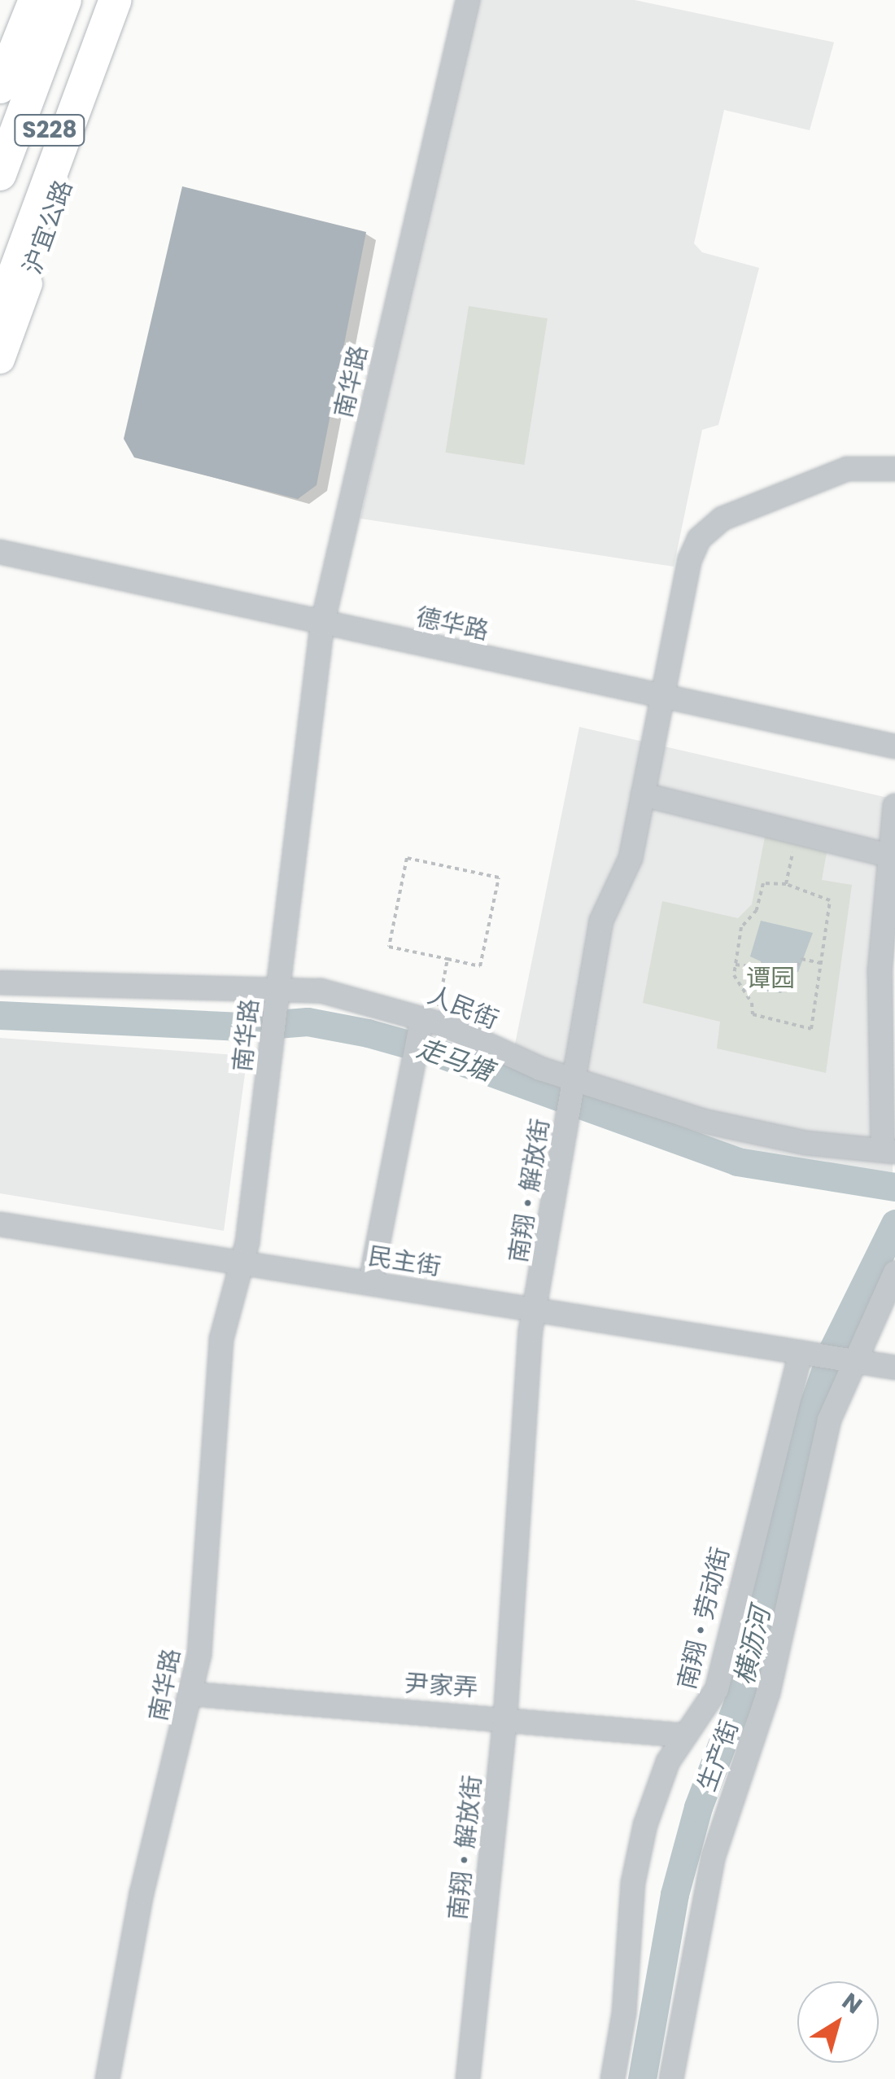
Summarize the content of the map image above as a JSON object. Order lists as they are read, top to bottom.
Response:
{
  "streets": {
    "highway": ["S228"],
    "main road": ["沪宜公路"],
    "street": [
      "南华路",
      "德华路",
      "人民街",
      "南翔 • 解放街",
      "民主街",
      "南翔 • 劳动街",
      "尹家弄",
      "生产街"
    ]
  },
  "crossings": [
    ["南华路", "德华路"],
    ["南华路", "人民街"],
    ["南华路", "民主街"],
    ["南华路", "尹家弄"],
    ["德华路", "南翔 • 解放街"],
    ["人民街", "南翔 • 解放街"],
    ["南翔 • 解放街", "民主街"],
    ["南翔 • 解放街", "尹家弄"],
    ["民主街", "南翔 • 劳动街"],
    ["民主街", "生产街"],
    ["南翔 • 劳动街", "尹家弄"]
  ],
  "water": ["走马塘", "横沥河"],
  "parks": ["谭园"],
  "north": "top right"
}
